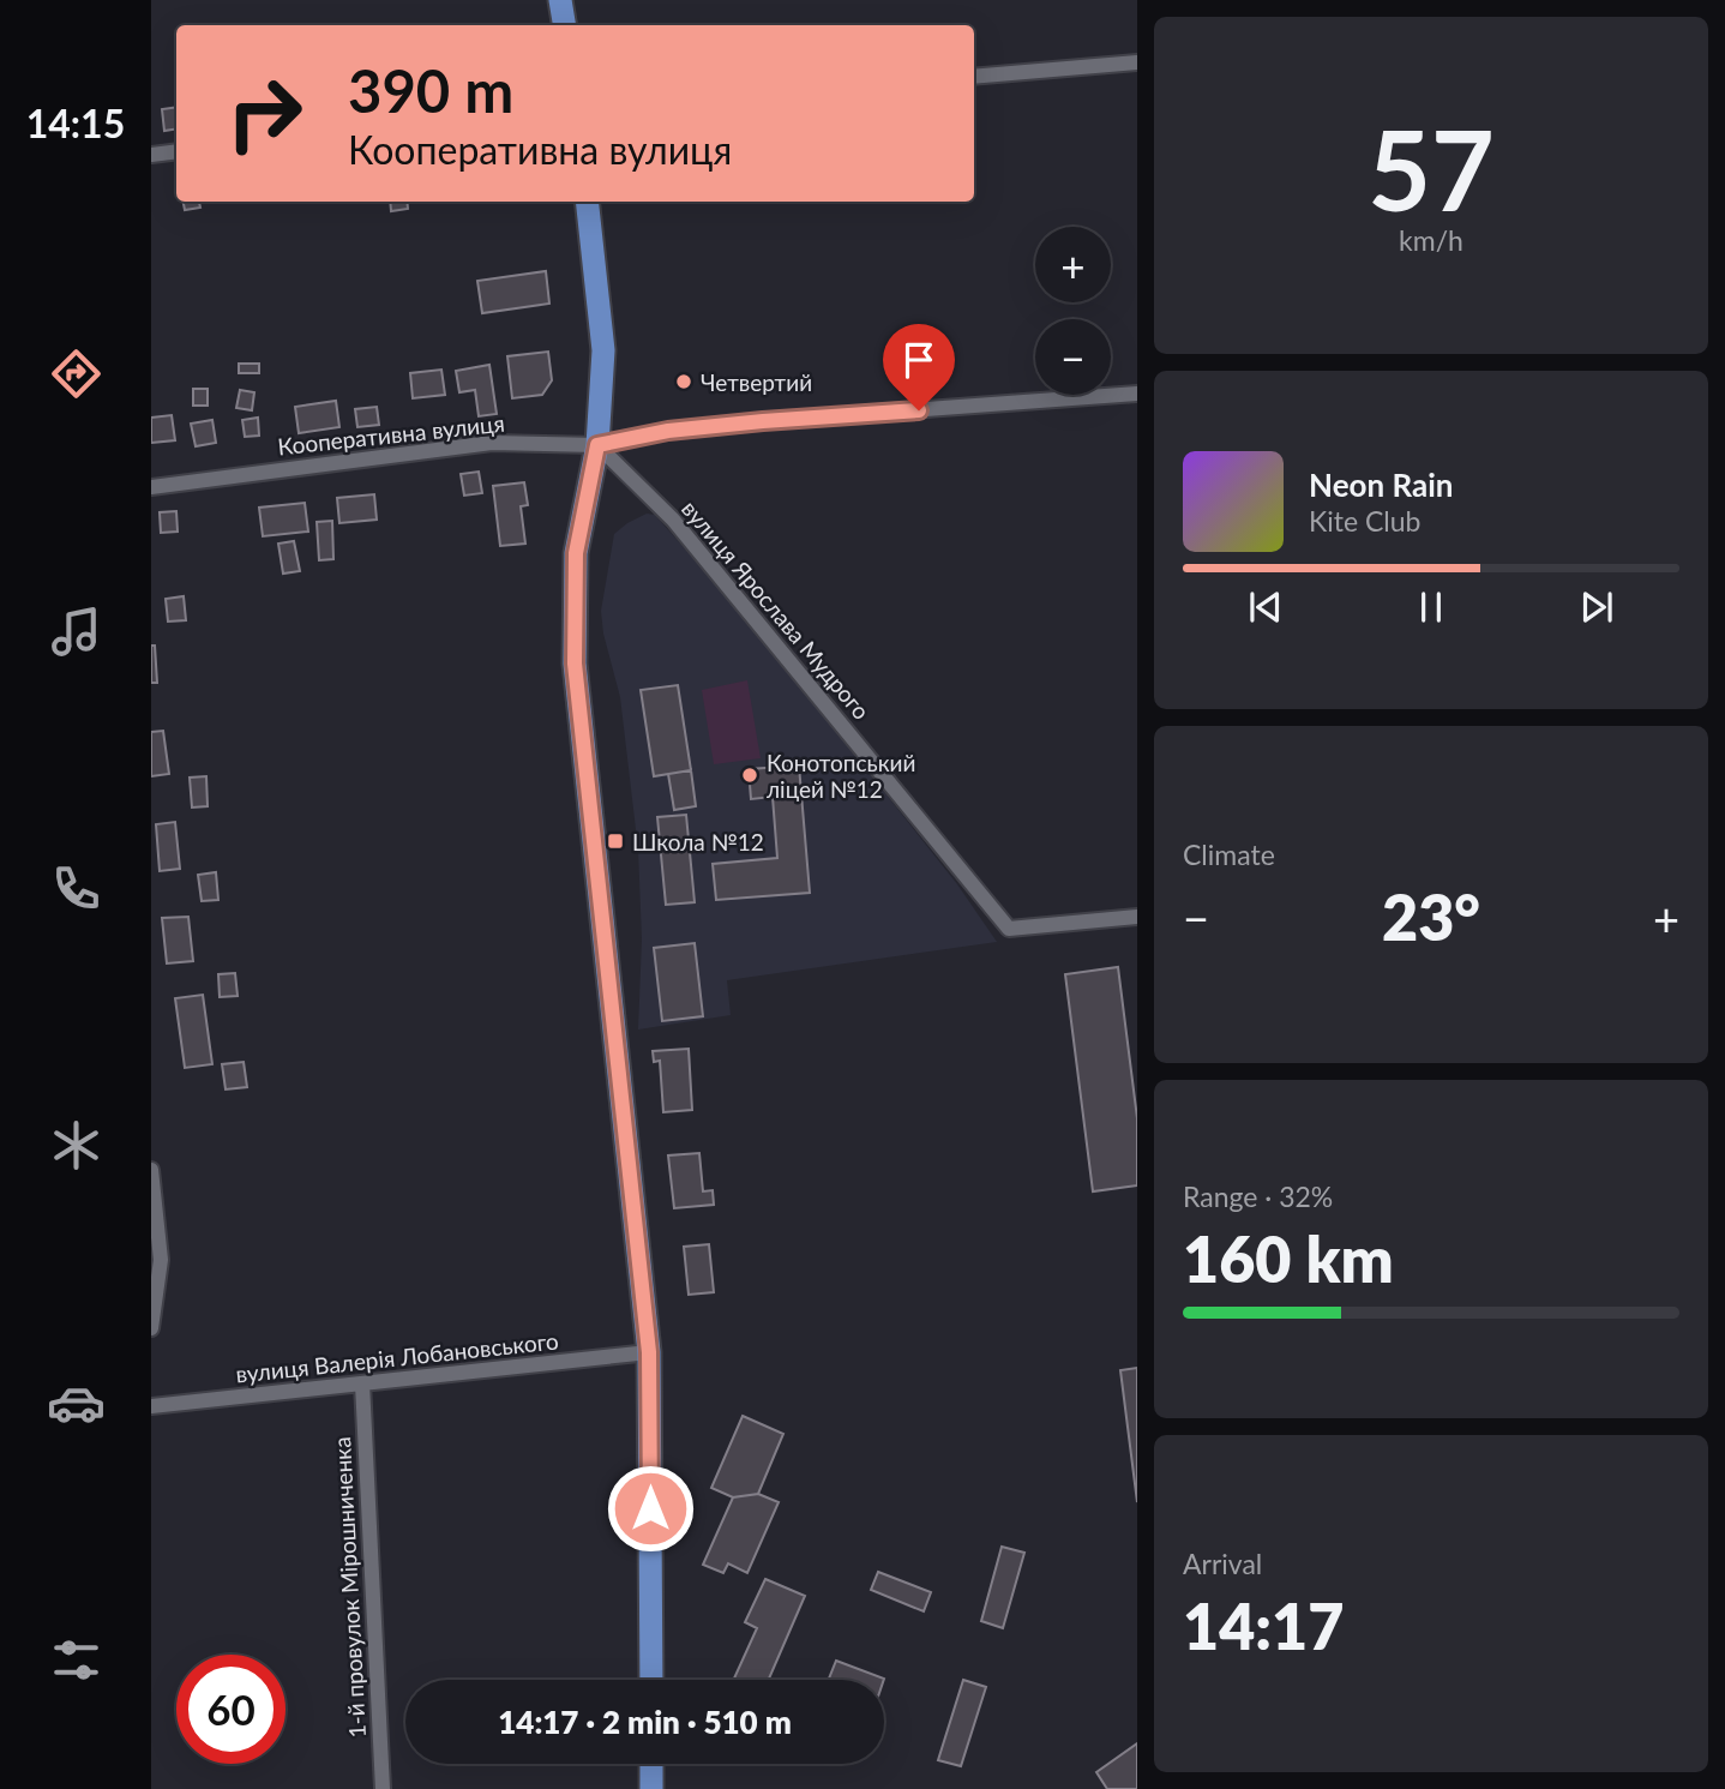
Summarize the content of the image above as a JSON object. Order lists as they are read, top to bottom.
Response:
{
  "streets": {
    "street": [
      "Кооперативна вулиця",
      "вулиця Ярослава Мудрого",
      "вулиця Валерія Лобановського",
      "1-й провулок Мірошниченка"
    ]
  },
  "crossings": [
    ["Кооперативна вулиця", "вулиця Ярослава Мудрого"],
    ["вулиця Валерія Лобановського", "1-й провулок Мірошниченка"]
  ],
  "places": {
    "other": ["Четвертий", "Конотопський ліцей №12"],
    "transit": ["Школа №12"]
  },
  "page": {
    "tabs": "14:15",
    "tile": [
      ["57", "km/h"],
      "Climate",
      ["Range · 32%", "160 km"],
      ["Arrival", "14:17"]
    ],
    "turn": ["390 m", "Кооперативна вулиця"],
    "map_buttons": ["+", "−"],
    "song": ["Neon Rain", "Kite Club"],
    "heat": ["−", "23°", "+"],
    "limit": "60",
    "trip": "14:17 · 2 min · 510 m"
  }
}
